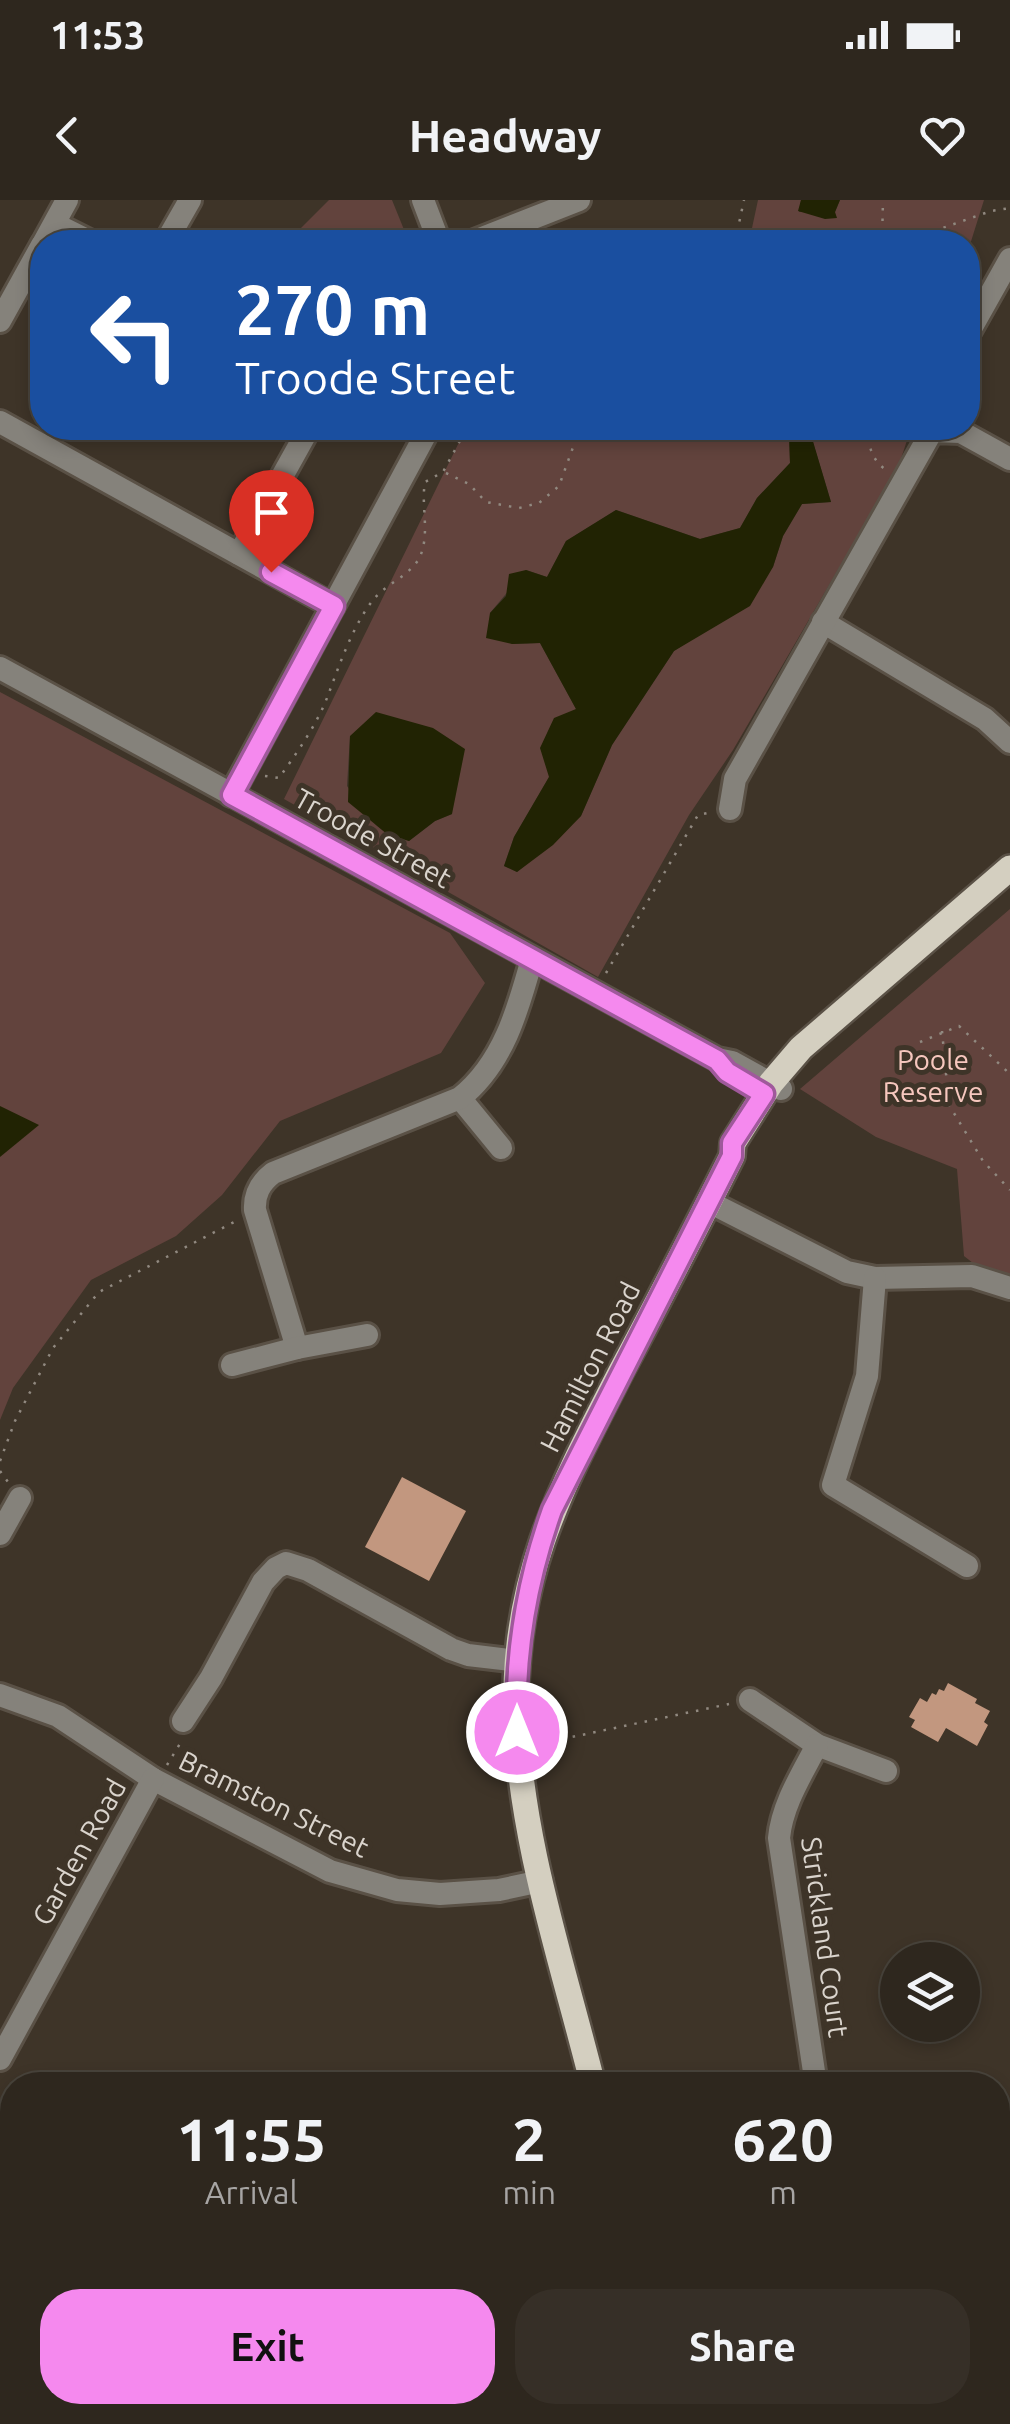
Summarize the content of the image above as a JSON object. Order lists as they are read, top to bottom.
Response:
{
  "streets": {
    "main road": ["Hamilton Road"],
    "street": [
      "Troode Street",
      "Bramston Street",
      "Garden Road",
      "Strickland Court"
    ]
  },
  "crossings": [
    ["Troode Street", "Hamilton Road"],
    ["Hamilton Road", "Bramston Street"],
    ["Bramston Street", "Garden Road"]
  ],
  "parks": ["Poole Reserve"],
  "page": {
    "status": "11:53",
    "header": "Headway",
    "turn": ["270 m", "Troode Street"],
    "eta": [
      "11:55",
      "Arrival",
      "2",
      "min",
      "620",
      "m"
    ],
    "buttons": ["Exit", "Share"]
  }
}
